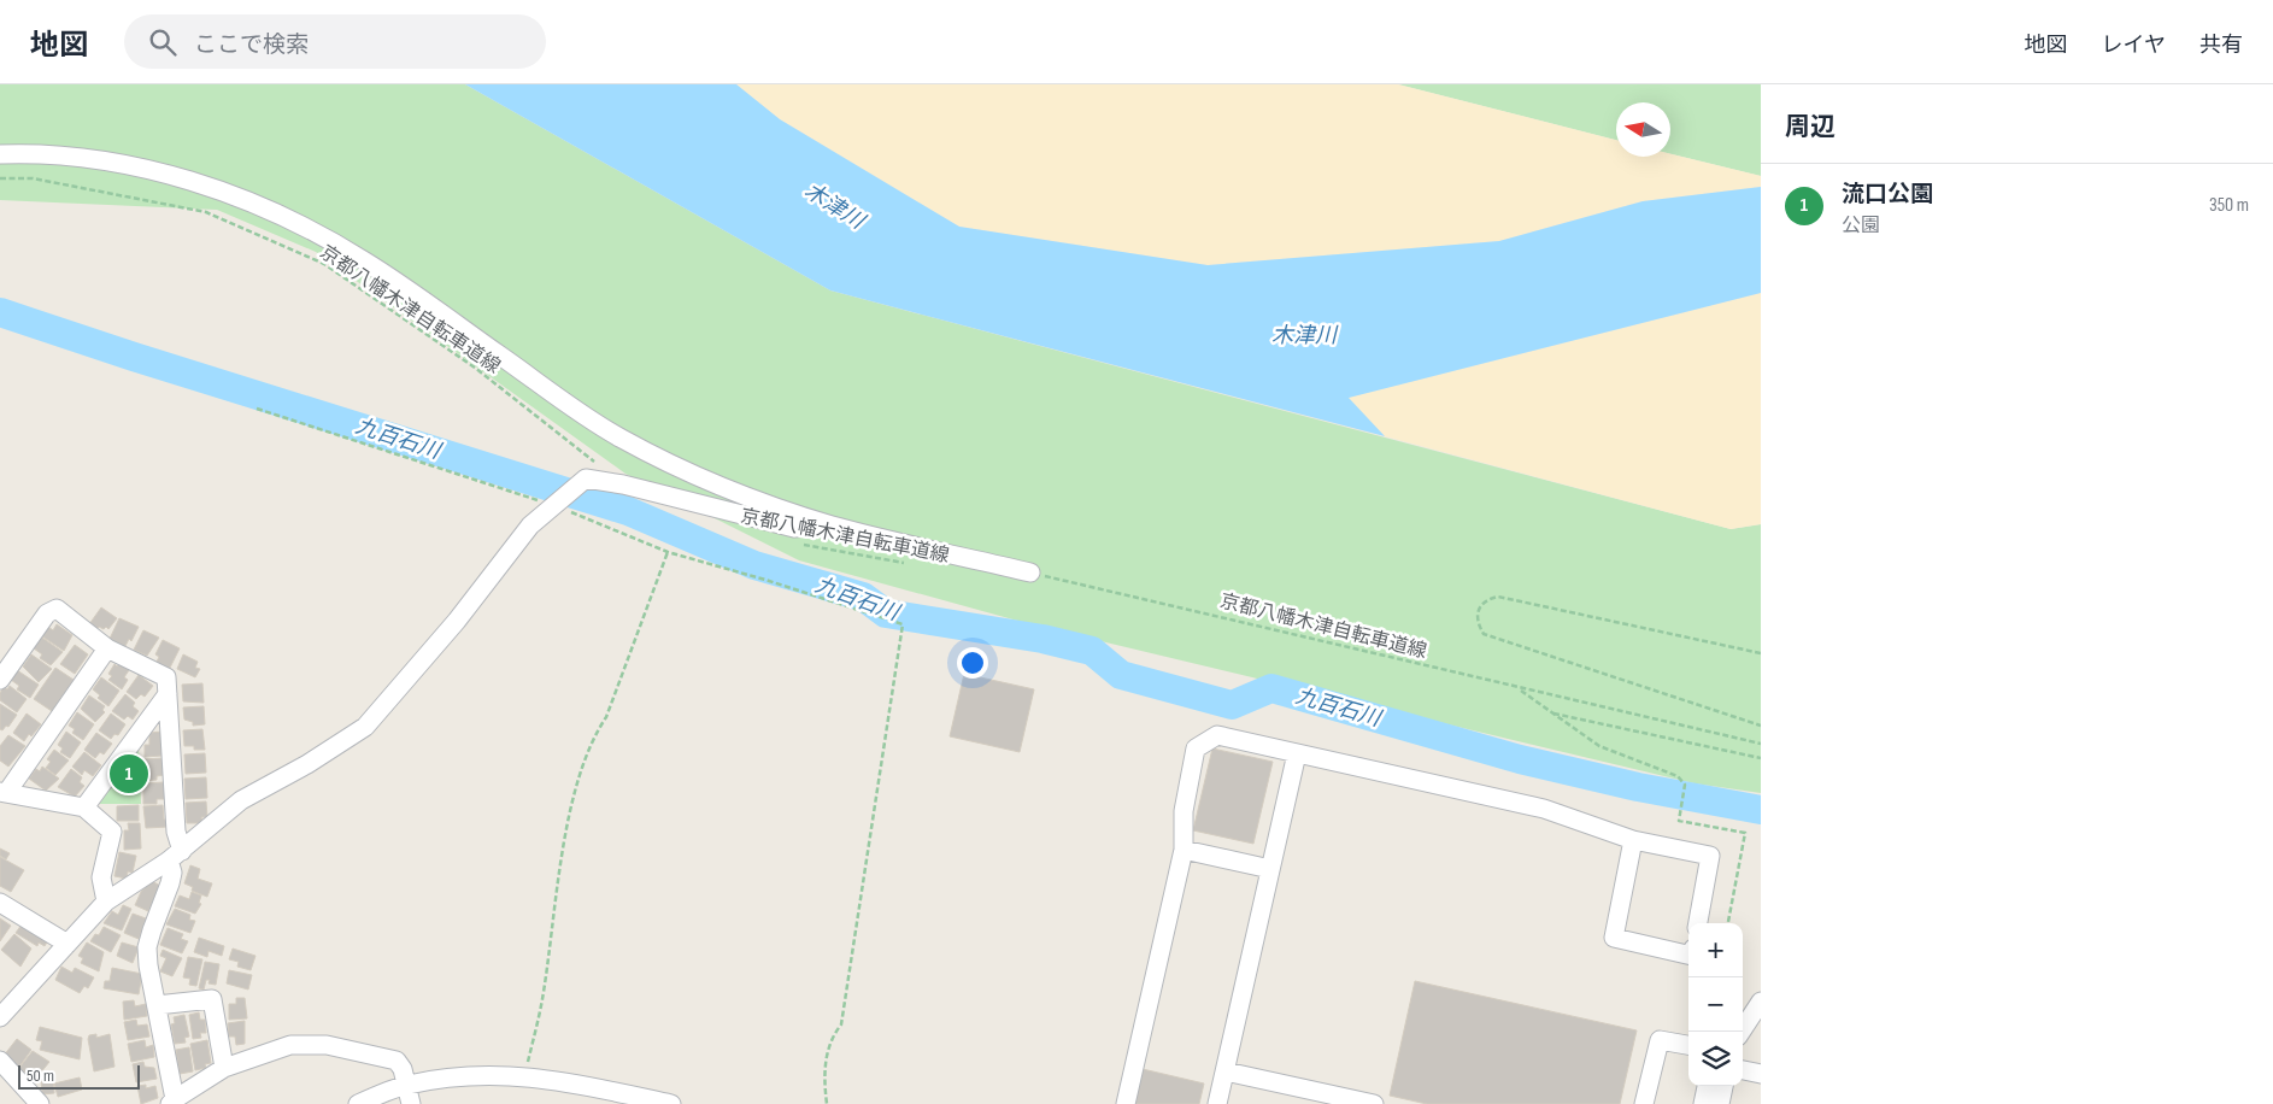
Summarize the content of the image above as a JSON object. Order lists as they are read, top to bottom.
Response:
{
  "streets": {
    "path": ["京都八幡木津自転車道線"]
  },
  "water": ["木津川", "九百石川"],
  "scale_bar": "50 m",
  "north": "left",
  "page": {
    "header": "地図",
    "search": "ここで検索",
    "nav": ["地図", "レイヤ", "共有"],
    "heading": "周辺",
    "list": [
      {
        "mark": "1",
        "name": "流口公園",
        "note": "公園",
        "value": "350 m"
      }
    ],
    "pins": "1",
    "map_buttons": ["+", "−"],
    "scale": "50 m"
  }
}
